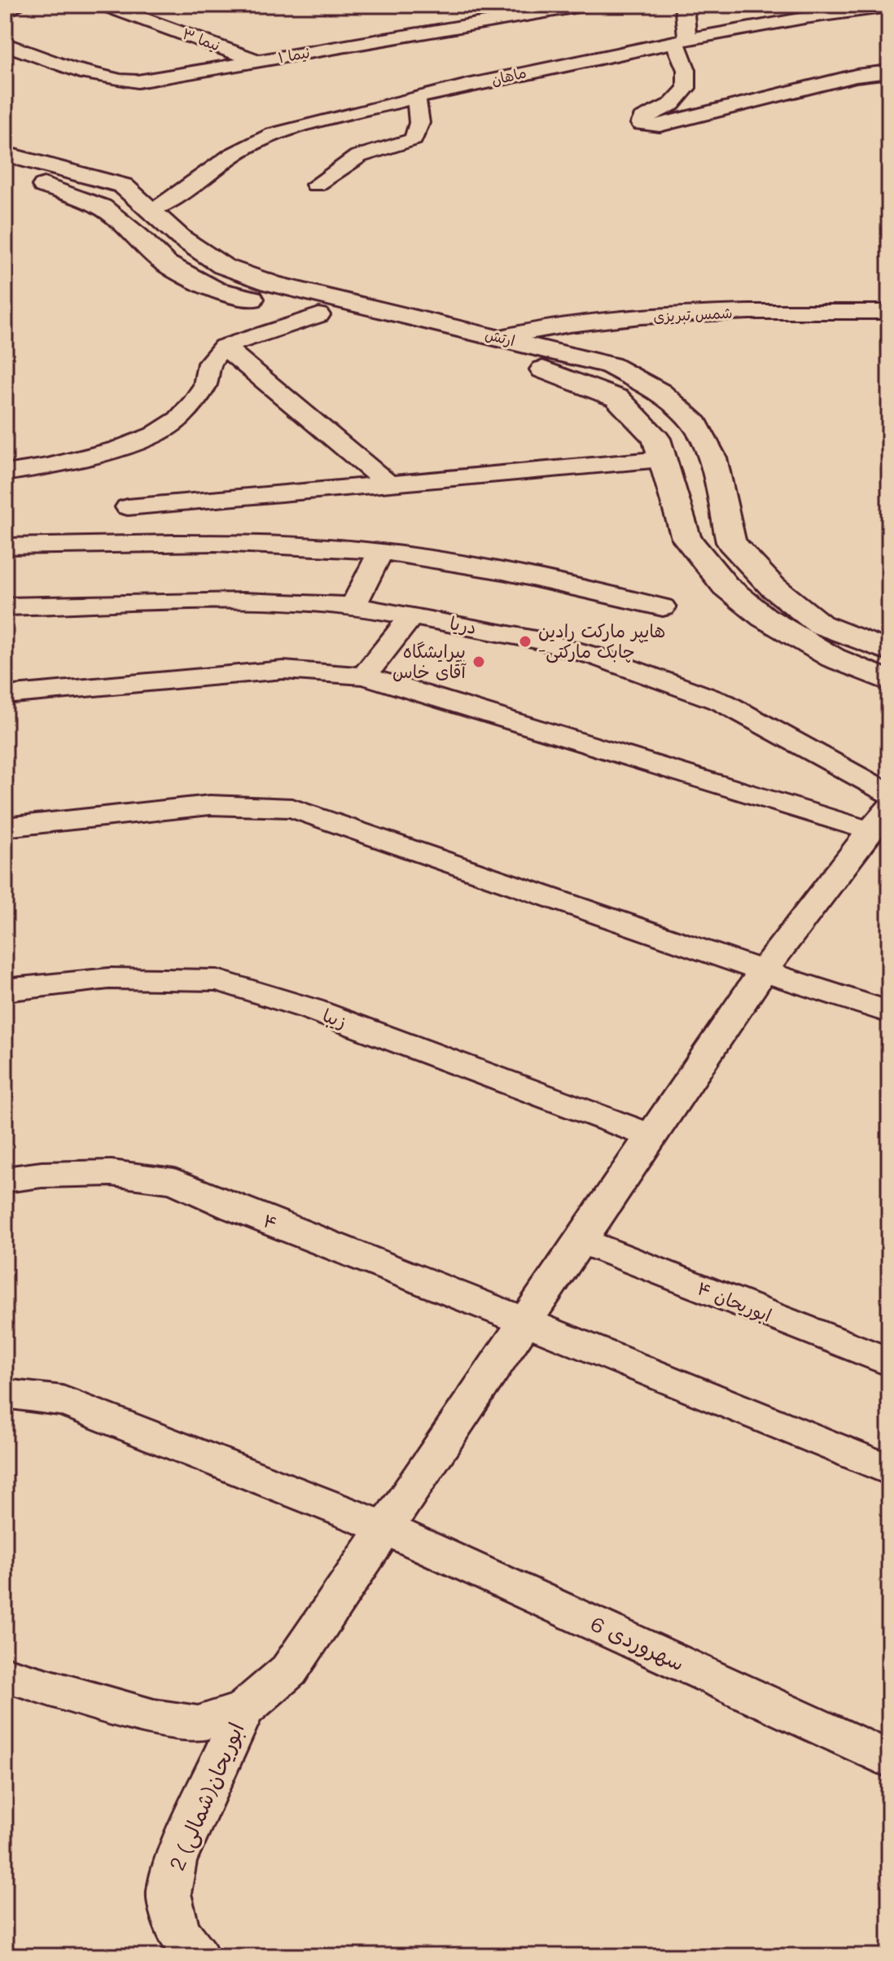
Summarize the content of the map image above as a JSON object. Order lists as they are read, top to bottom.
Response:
{
  "streets": {
    "main road": ["ارتش"],
    "street": [
      "نیما ۳",
      "نیما ۱",
      "ماهان",
      "شمس تبریزی",
      "دریا",
      "زیبا",
      "۴",
      "ابوریحان ۴",
      "سهروردی 6",
      "ابوریحان(شمالی) 2"
    ]
  },
  "crossings": [
    ["نیما ۳", "نیما ۱"],
    ["ماهان", "ارتش"],
    ["شمس تبریزی", "ارتش"]
  ],
  "places": ["هایپر مارکت رادین -چابک مارکتی", "پیرایشگاه آقای خاس"]
}
